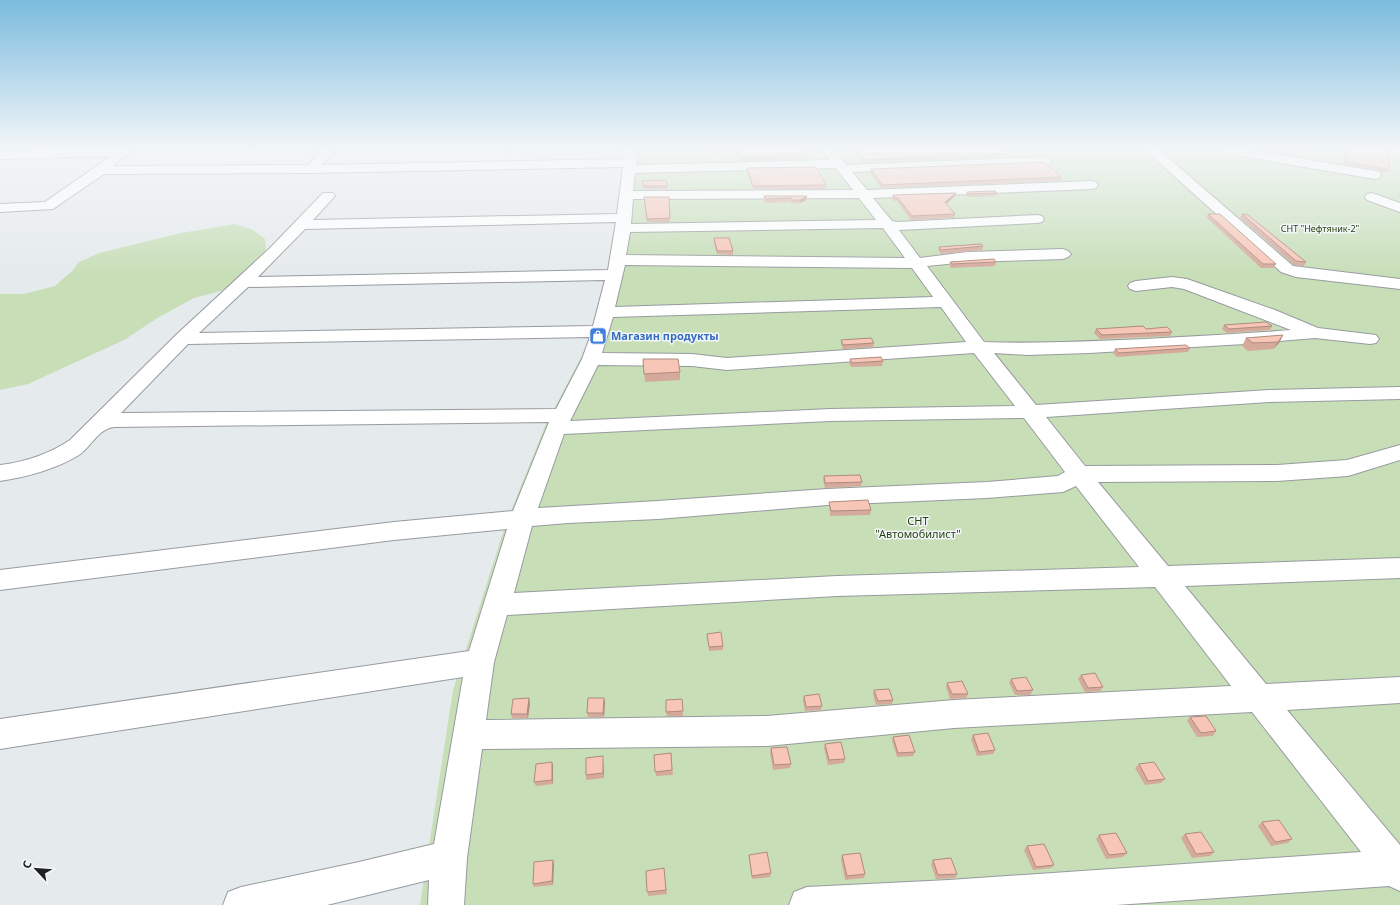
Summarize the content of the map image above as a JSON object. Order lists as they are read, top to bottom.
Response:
{
  "parks": ["СНТ \"Нефтяник-2\"", "СНТ \"Автомобилист\""],
  "places": {
    "shop": ["Магазин продукты"]
  },
  "north": "top left"
}
